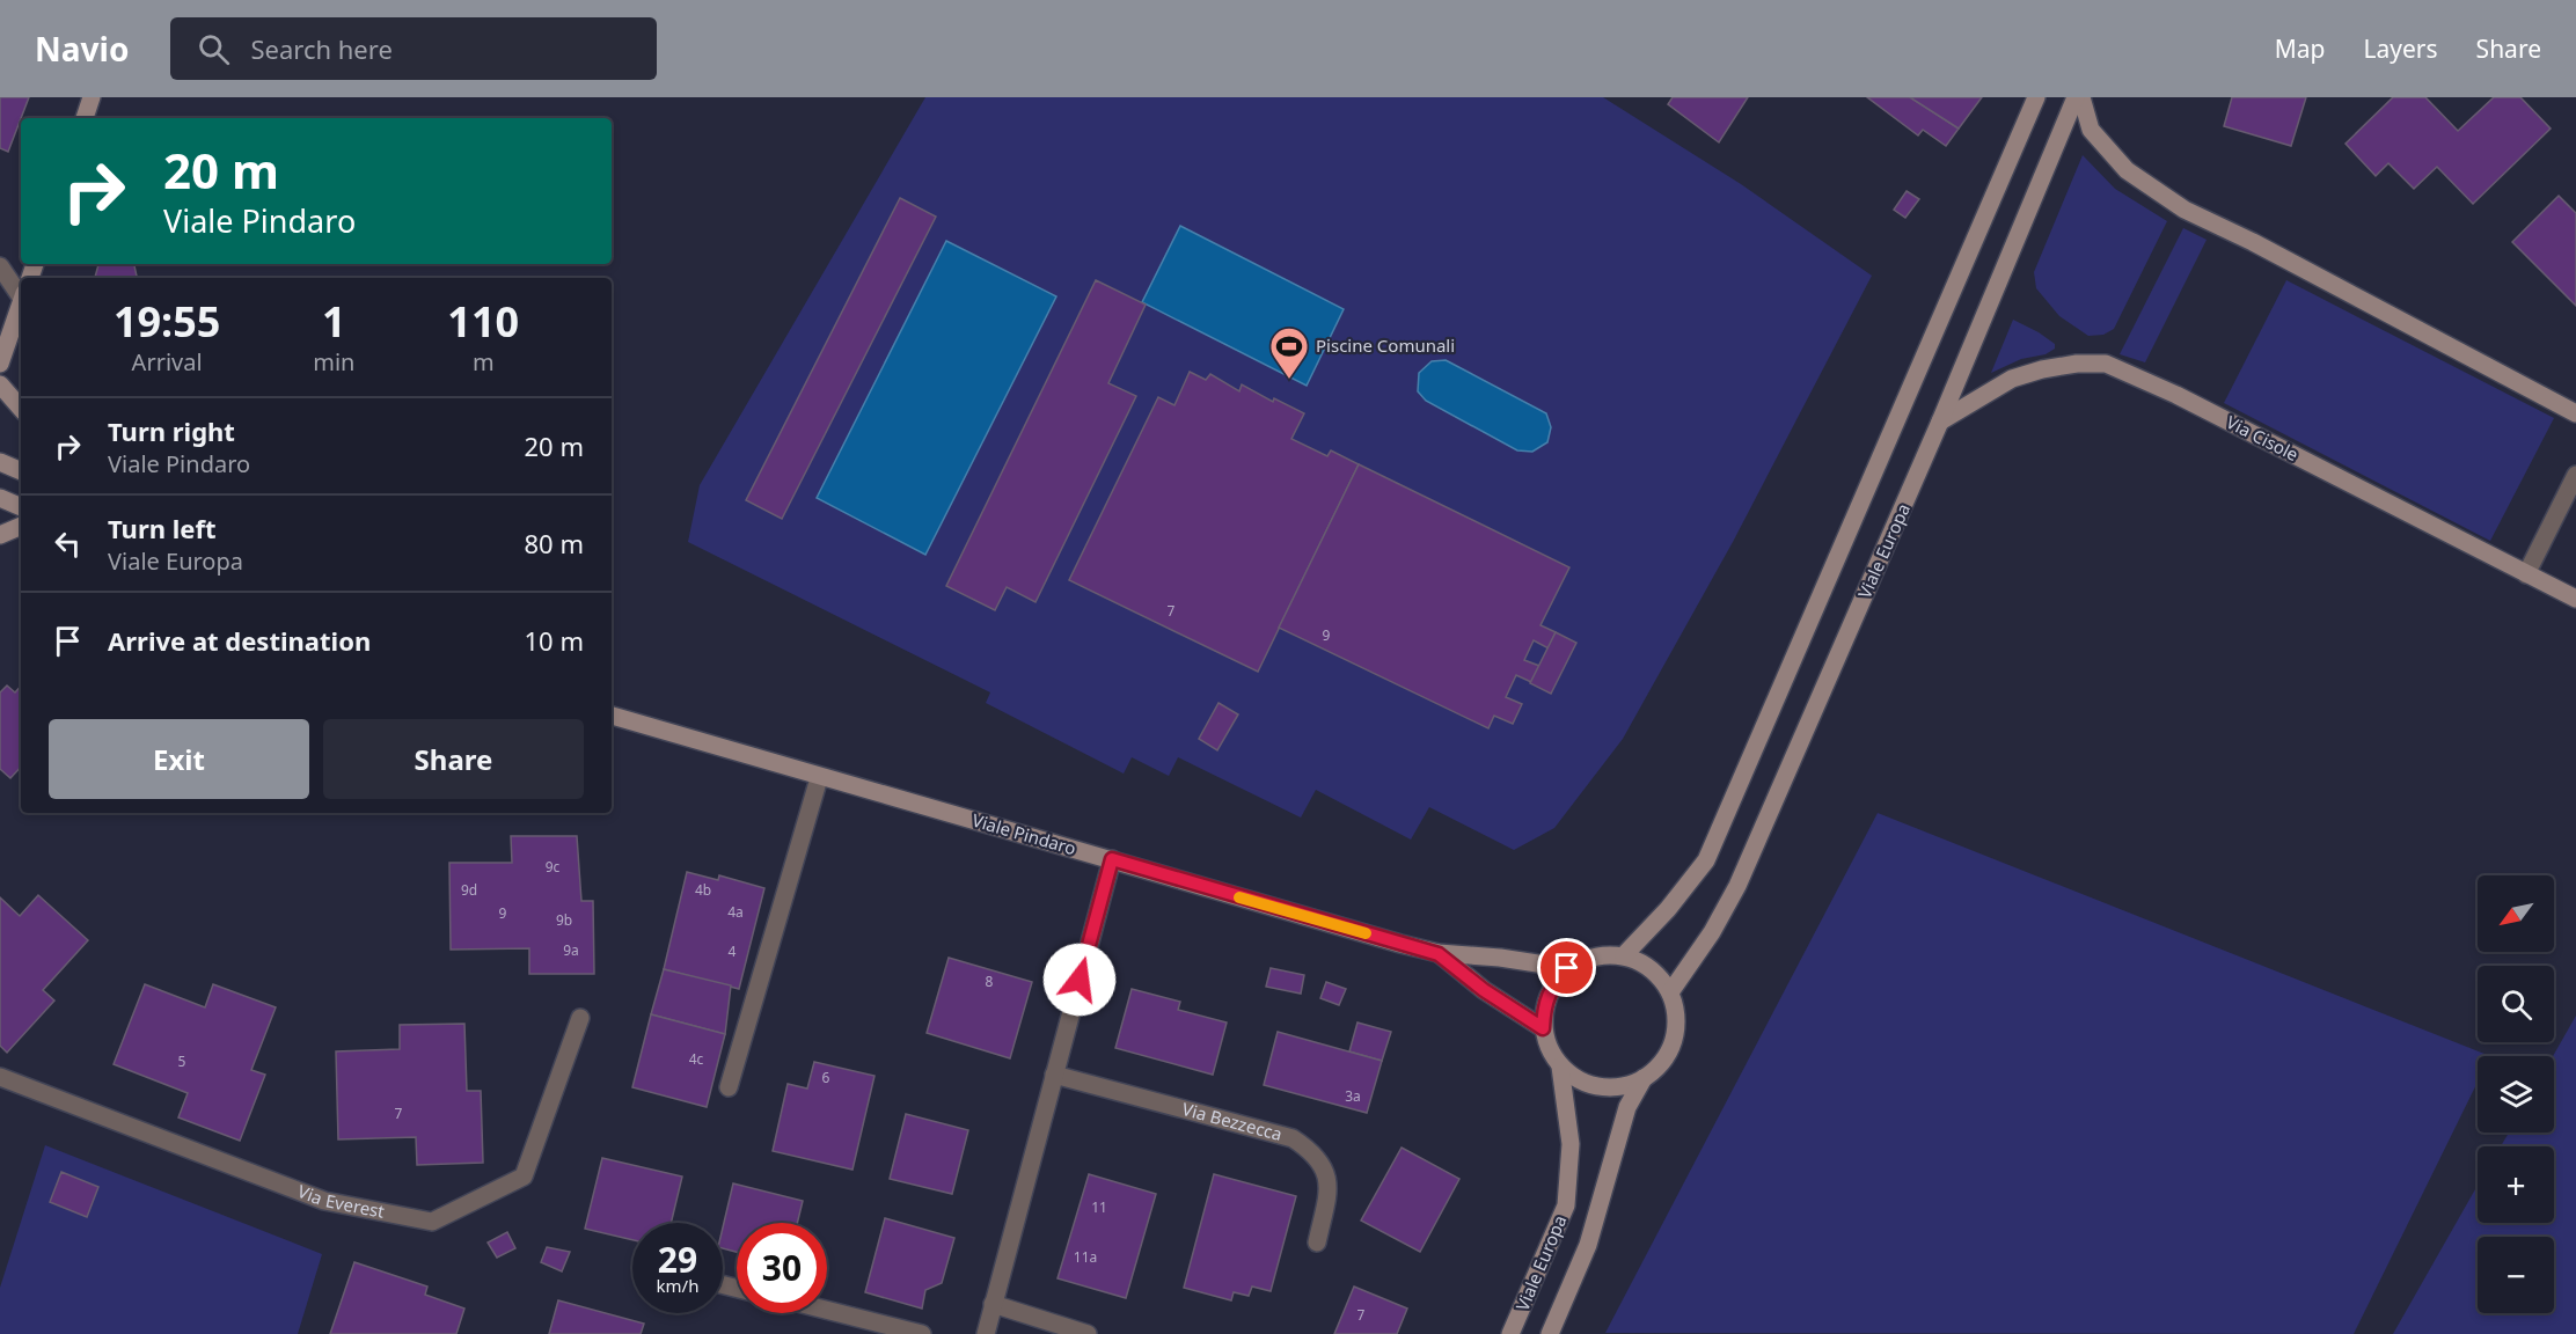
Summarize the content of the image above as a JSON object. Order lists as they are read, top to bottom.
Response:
{
  "streets": {
    "street": [
      "Via Cisole",
      "Viale Europa",
      "Viale Pindaro",
      "Via Bezzecca",
      "Via Everest"
    ]
  },
  "crossings": [
    ["Via Cisole", "Viale Europa"],
    ["Viale Europa", "Viale Pindaro"]
  ],
  "places": {
    "sports": ["Piscine Comunali"]
  },
  "house_numbers": [
    "7",
    "9",
    "9c",
    "9d",
    "4b",
    "4a",
    "9",
    "9b",
    "9a",
    "4",
    "8",
    "4c",
    "5",
    "6",
    "3a",
    "7",
    "11",
    "11a",
    "7"
  ],
  "north": "bottom left",
  "page": {
    "header": "Navio",
    "search": "Search here",
    "nav": ["Map", "Layers", "Share"],
    "turn": ["20 m", "Viale Pindaro"],
    "eta": [
      "19:55",
      "Arrival",
      "1",
      "min",
      "110",
      "m"
    ],
    "list": [
      {
        "name": "Turn right",
        "note": "Viale Pindaro",
        "value": "20 m"
      },
      {
        "name": "Turn left",
        "note": "Viale Europa",
        "value": "80 m"
      },
      {
        "name": "Arrive at destination",
        "value": "10 m"
      }
    ],
    "buttons": ["Exit", "Share"],
    "map_buttons": ["+", "−"],
    "speed": "29 km/h",
    "limit": "30"
  }
}
